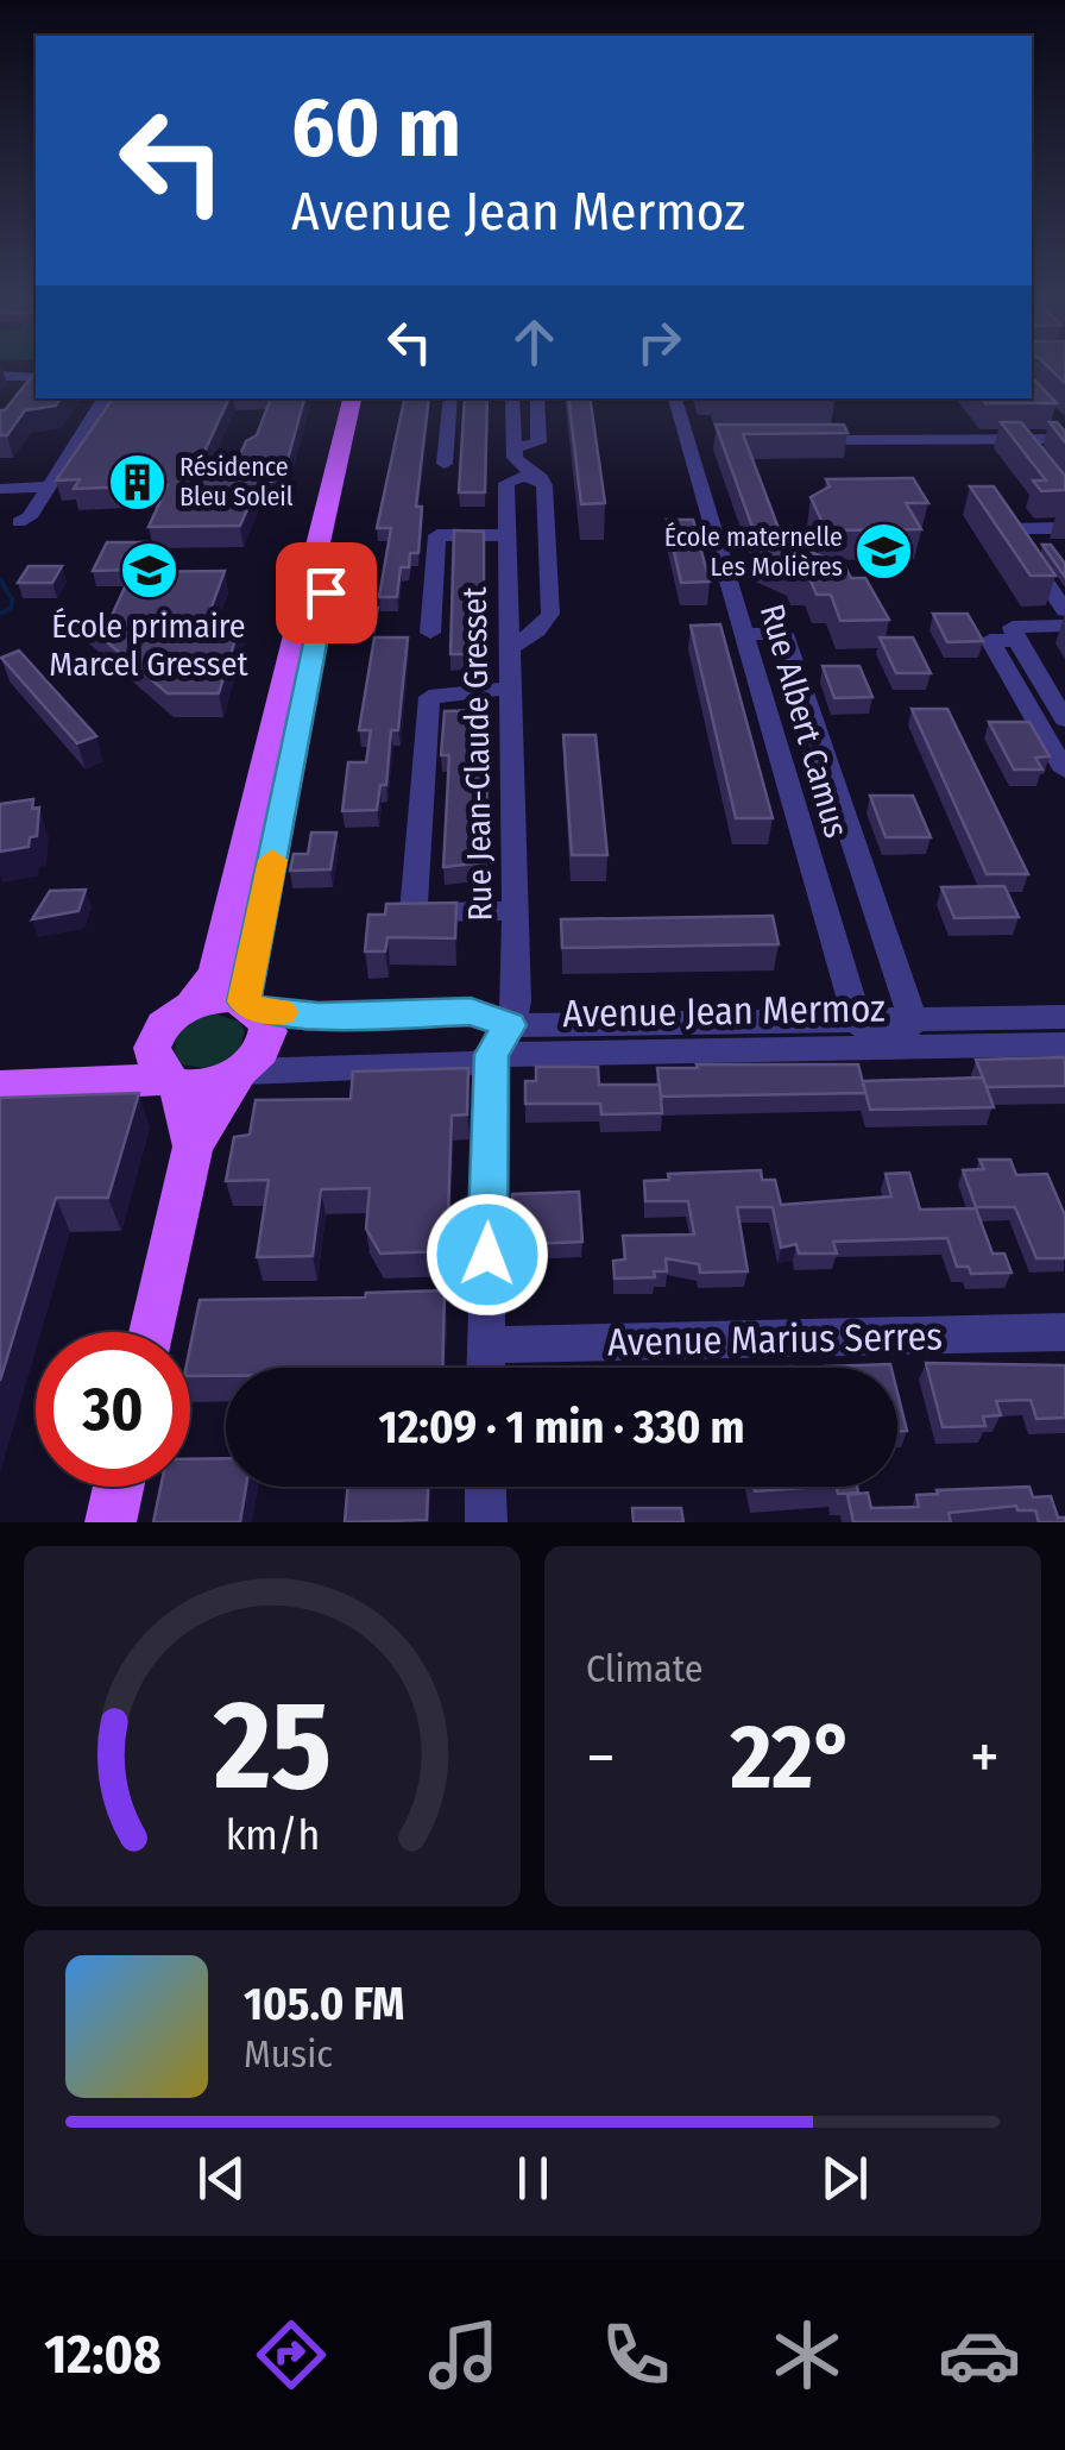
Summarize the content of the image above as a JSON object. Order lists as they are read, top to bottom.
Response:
{
  "streets": {
    "street": [
      "Rue Albert Camus",
      "Rue Jean-Claude Gresset",
      "Avenue Jean Mermoz",
      "Avenue Marius Serres"
    ]
  },
  "crossings": [
    ["Rue Albert Camus", "Avenue Jean Mermoz"],
    ["Rue Jean-Claude Gresset", "Avenue Jean Mermoz"],
    ["Rue Jean-Claude Gresset", "Avenue Marius Serres"]
  ],
  "places": {
    "building": ["Résidence Bleu Soleil"],
    "school or university": ["École maternelle Les Molières", "École primaire Marcel Gresset"]
  },
  "page": {
    "turn": ["60 m", "Avenue Jean Mermoz"],
    "limit": "30",
    "trip": "12:09 · 1 min · 330 m",
    "tile": "Climate",
    "heat": ["−", "22°", "+"],
    "song": ["105.0 FM", "Music"],
    "tabs": "12:08",
    "gauge": ["25", "km/h"]
  }
}
